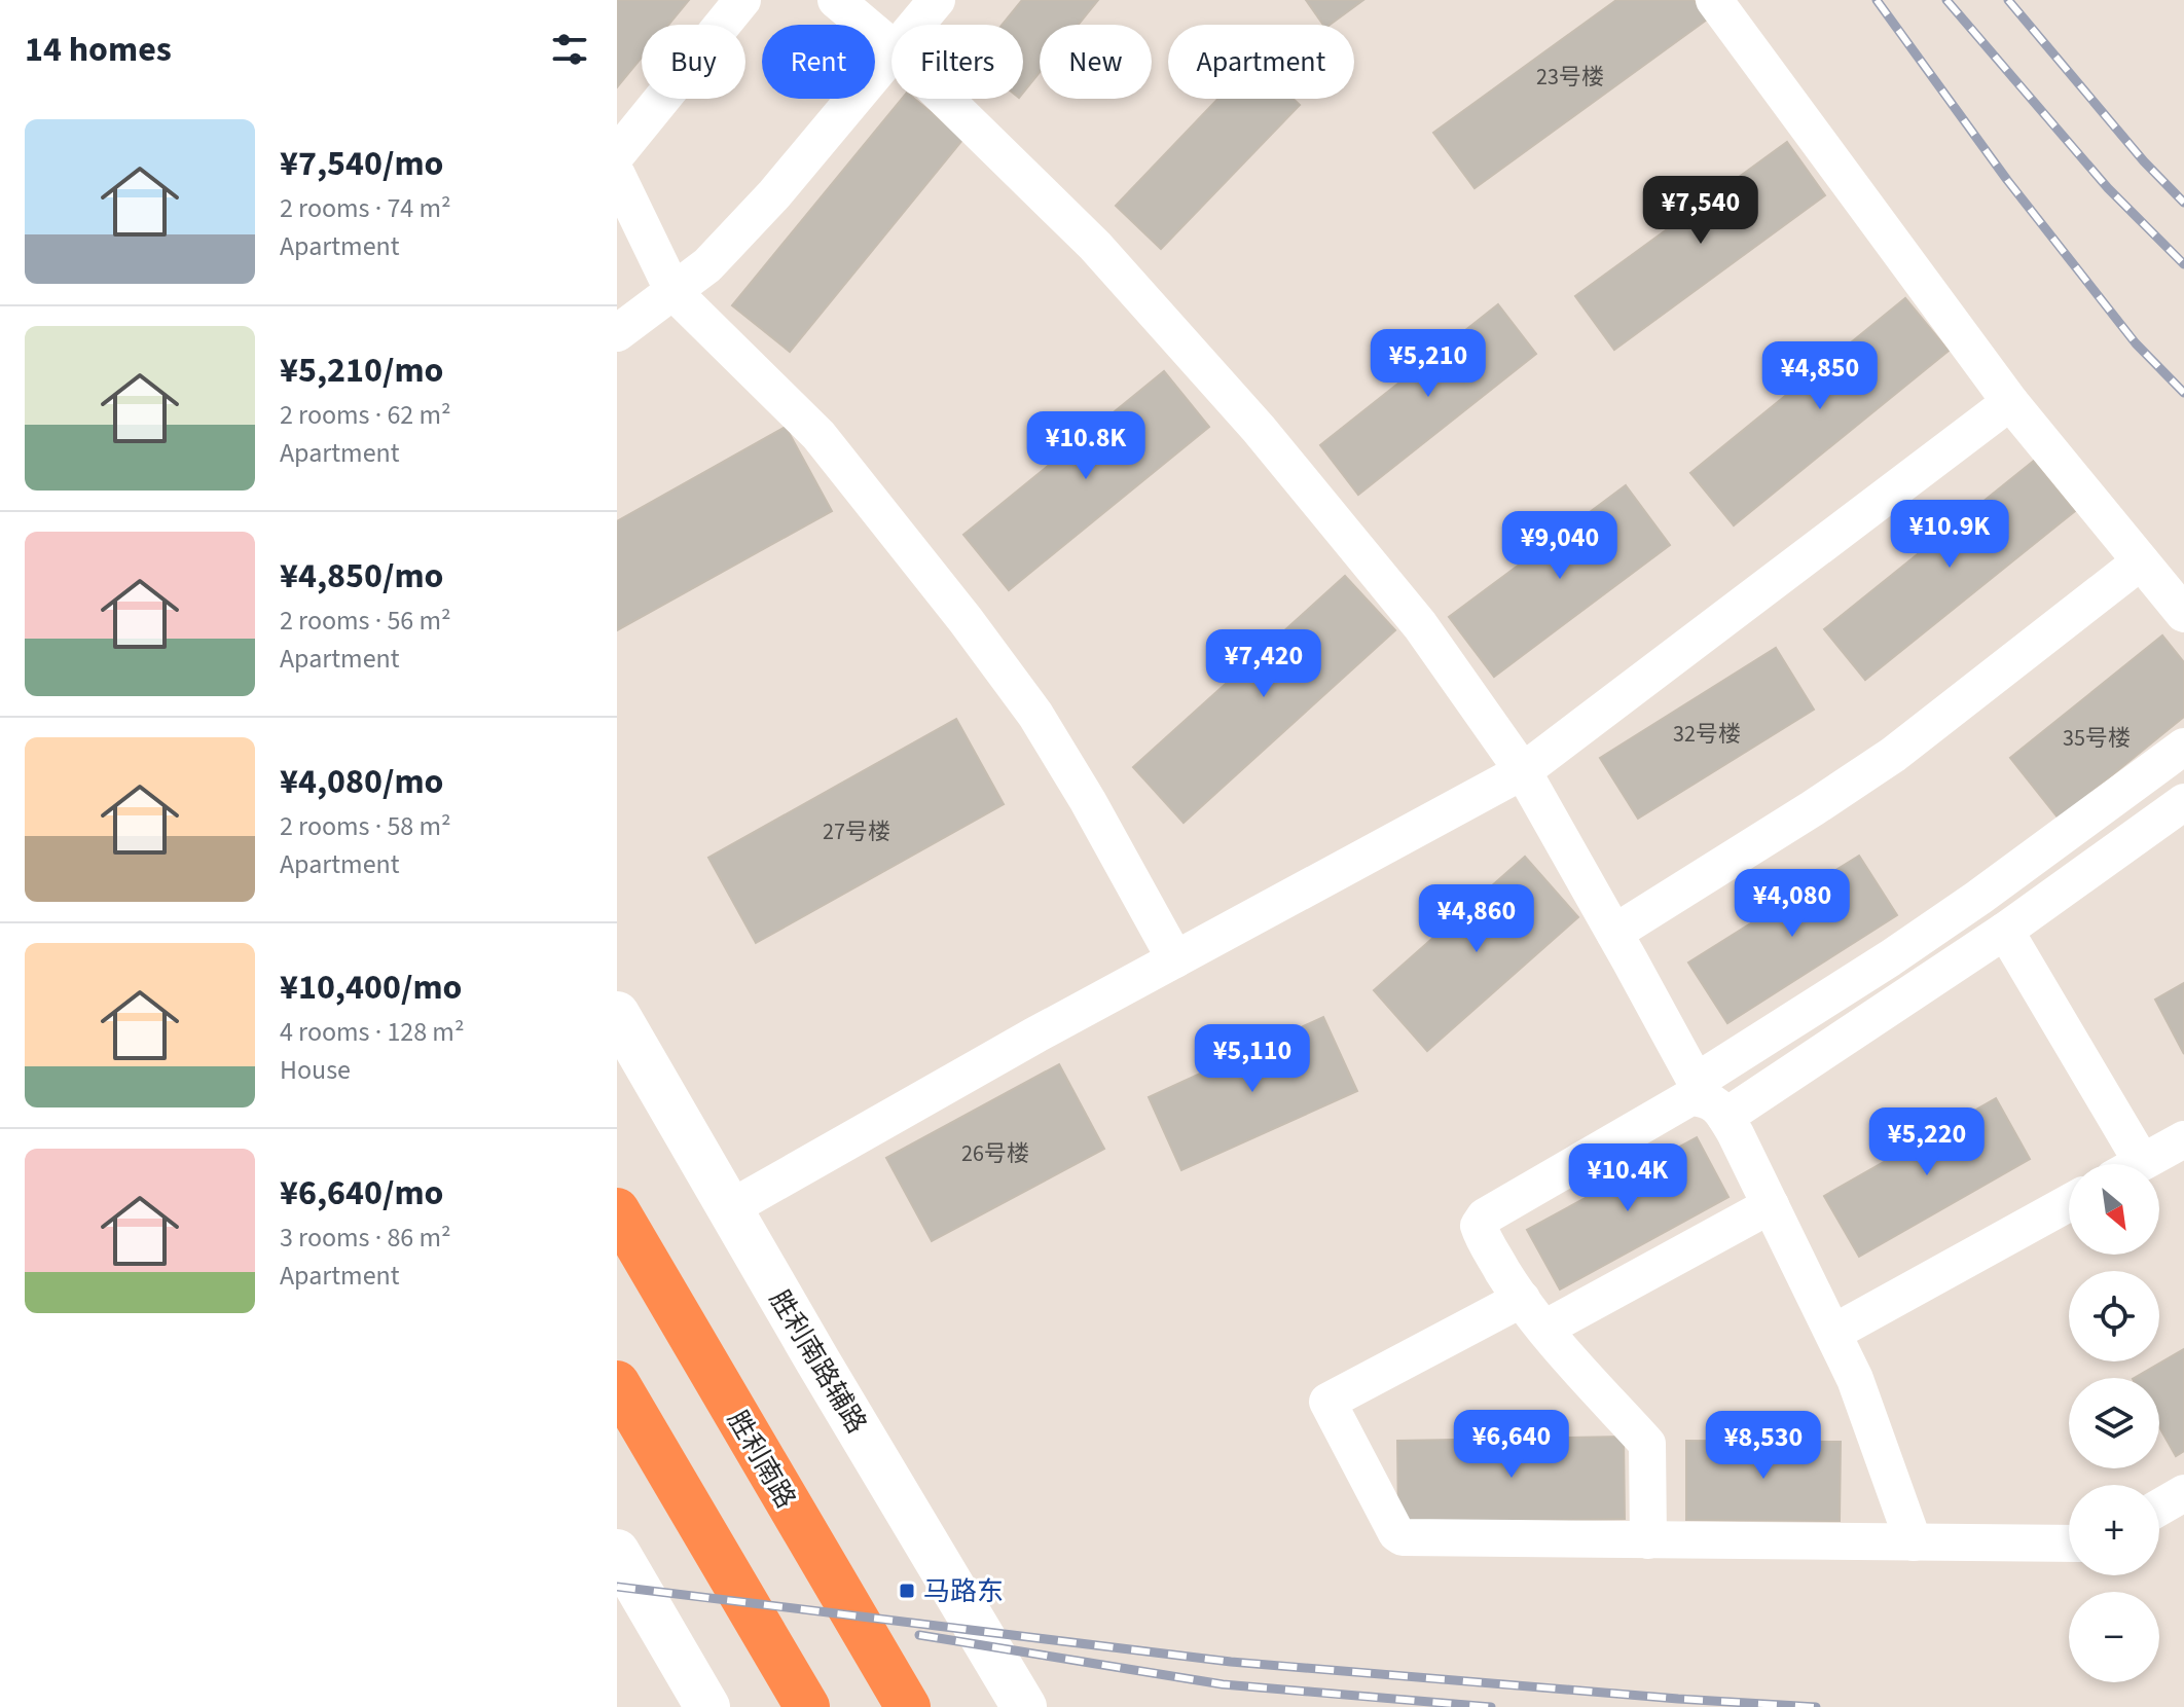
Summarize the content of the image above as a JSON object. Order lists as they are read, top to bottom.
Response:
{
  "streets": {
    "highway": ["胜利南路"],
    "main road": ["胜利南路辅路"]
  },
  "places": {
    "transit": ["马路东"]
  },
  "house_numbers": [
    "23号楼",
    "32号楼",
    "35号楼",
    "27号楼",
    "26号楼"
  ],
  "north": "bottom right",
  "page": {
    "heading": "14 homes",
    "chip": [
      "Buy",
      "Rent",
      "Filters",
      "New",
      "Apartment"
    ],
    "list": [
      {
        "name": "¥7,540/mo",
        "note": "2 rooms · 74 m² · Apartment"
      },
      {
        "name": "¥5,210/mo",
        "note": "2 rooms · 62 m² · Apartment"
      },
      {
        "name": "¥4,850/mo",
        "note": "2 rooms · 56 m² · Apartment"
      },
      {
        "name": "¥4,080/mo",
        "note": "2 rooms · 58 m² · Apartment"
      },
      {
        "name": "¥10,400/mo",
        "note": "4 rooms · 128 m² · House"
      },
      {
        "name": "¥6,640/mo",
        "note": "3 rooms · 86 m² · Apartment"
      }
    ],
    "price": [
      "¥7,540",
      "¥5,210",
      "¥4,850",
      "¥10.8K",
      "¥10.9K",
      "¥9,040",
      "¥7,420",
      "¥4,080",
      "¥4,860",
      "¥5,110",
      "¥5,220",
      "¥10.4K",
      "¥6,640",
      "¥8,530"
    ],
    "map_buttons": ["+", "−"]
  }
}
